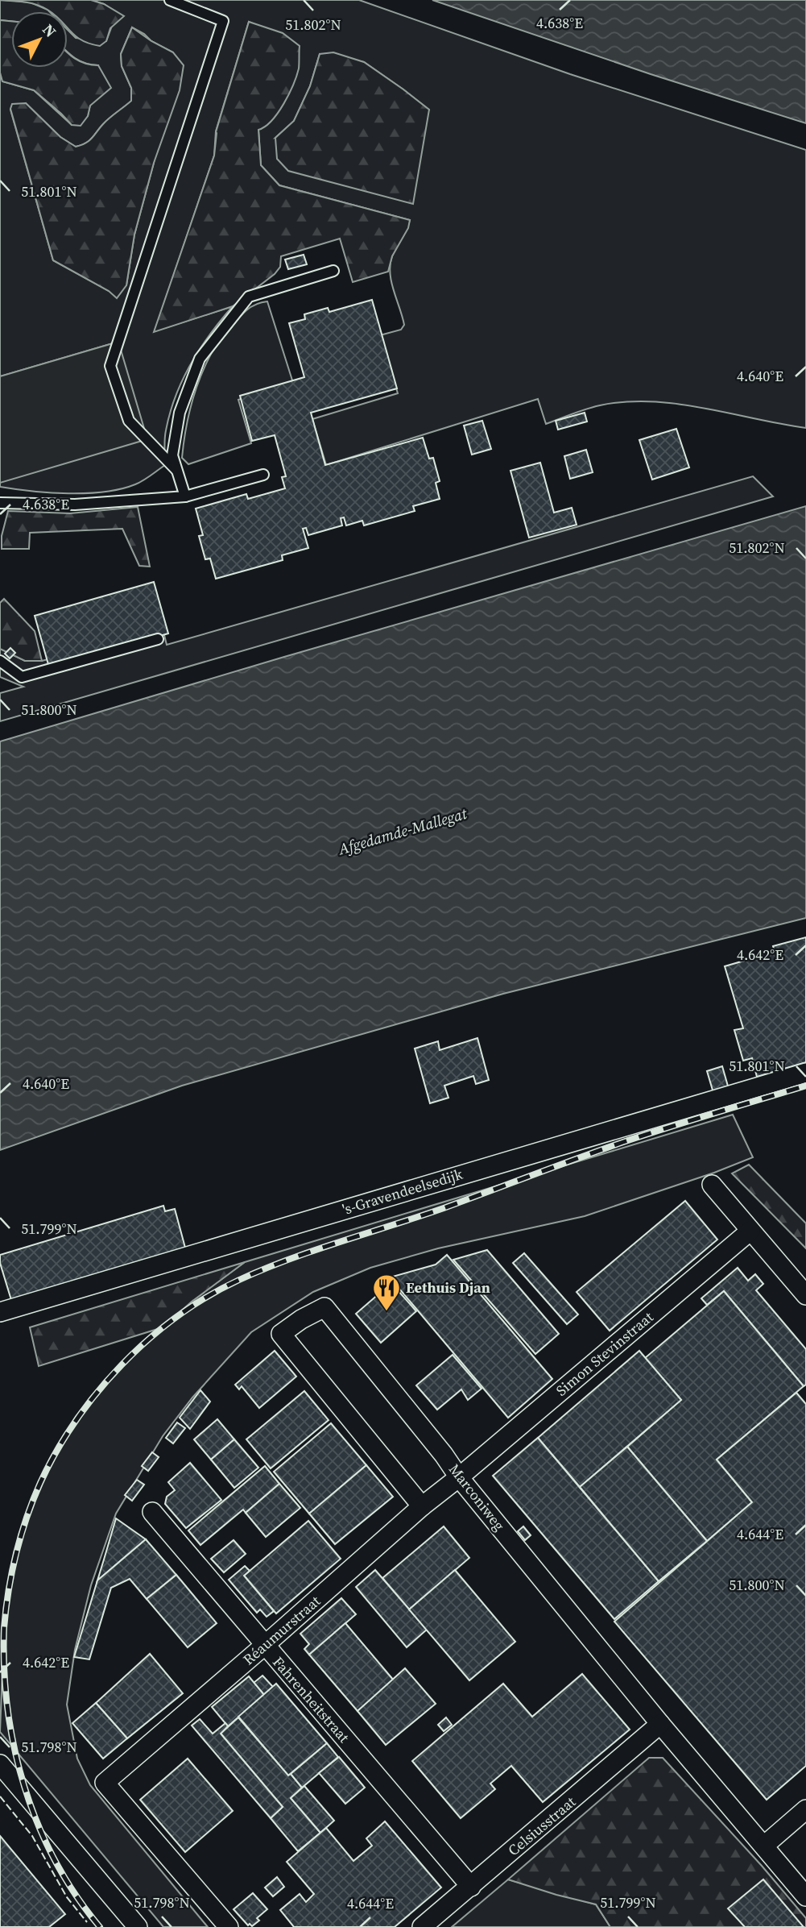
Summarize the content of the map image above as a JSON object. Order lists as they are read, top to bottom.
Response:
{
  "streets": {
    "street": [
      "'s-Gravendeelsedijk",
      "Simon Stevinstraat",
      "Marconiweg",
      "Réaumurstraat",
      "Fahrenheitstraat",
      "Celsiusstraat"
    ]
  },
  "crossings": [
    ["Simon Stevinstraat", "Marconiweg"],
    ["Simon Stevinstraat", "Réaumurstraat"],
    ["Marconiweg", "Réaumurstraat"],
    ["Marconiweg", "Celsiusstraat"],
    ["Réaumurstraat", "Fahrenheitstraat"],
    ["Fahrenheitstraat", "Celsiusstraat"]
  ],
  "water": ["Afgedamde-Mallegat"],
  "places": {
    "restaurant": ["Eethuis Djan"]
  },
  "north": "top right",
  "coordinates": [
    "4.638°E",
    "51.802°N",
    "51.801°N",
    "4.640°E",
    "51.800°N",
    "4.642°E",
    "51.799°N",
    "4.644°E",
    "51.798°N"
  ]
}
